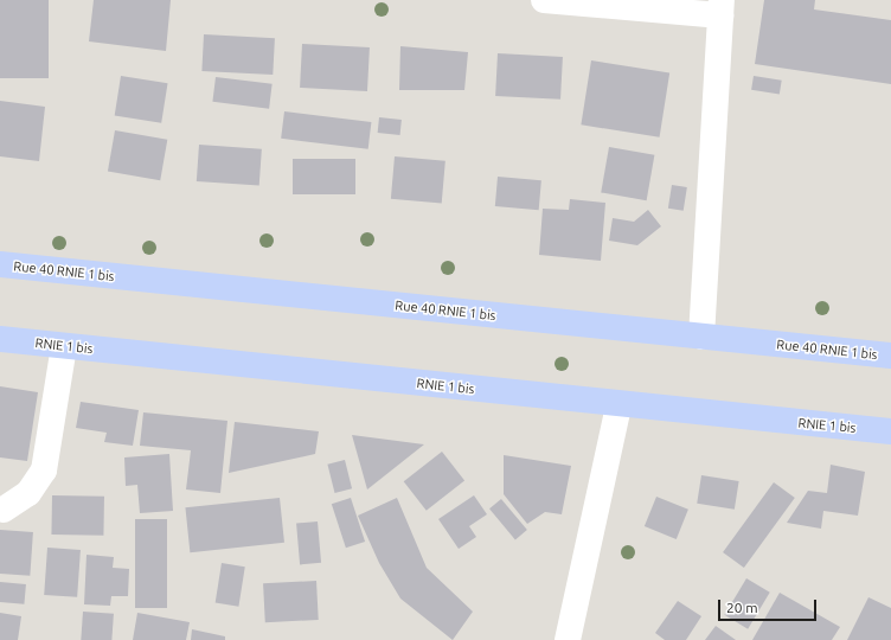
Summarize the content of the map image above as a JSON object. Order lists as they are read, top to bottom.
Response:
{
  "streets": {
    "main road": ["Rue 40 RNIE 1 bis", "RNIE 1 bis"]
  },
  "scale_bar": "20 m"
}
